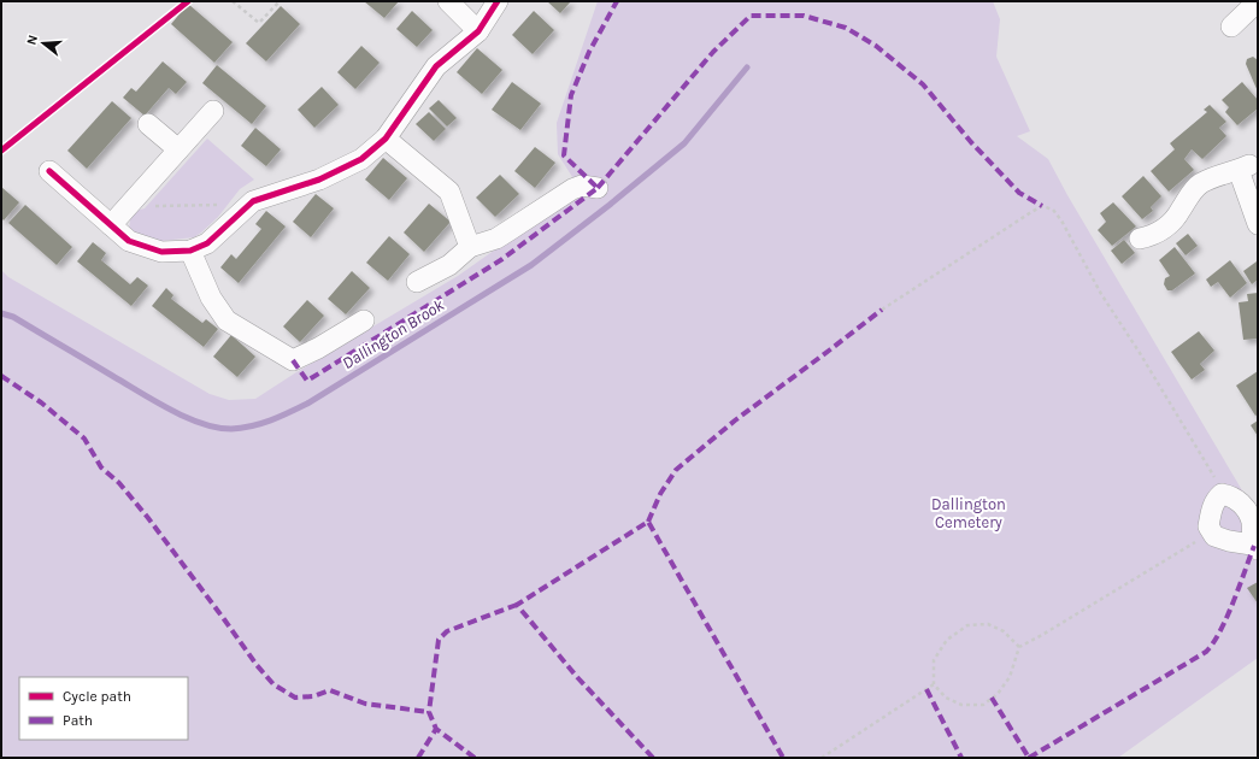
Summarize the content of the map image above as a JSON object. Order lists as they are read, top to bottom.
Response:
{
  "water": ["Dallington Brook"],
  "parks": ["Dallington Cemetery"],
  "legend": ["Cycle path", "Path"],
  "north": "left"
}
